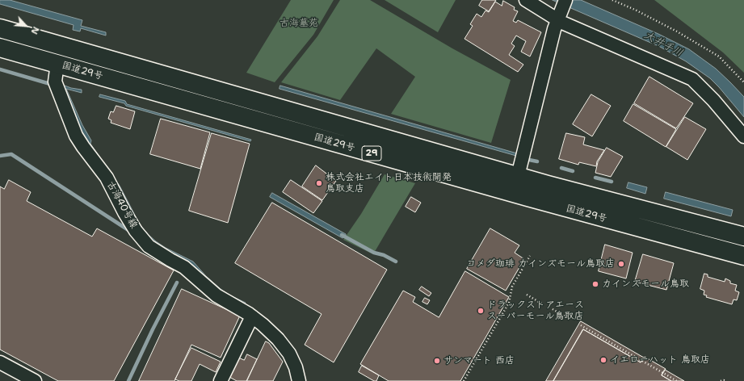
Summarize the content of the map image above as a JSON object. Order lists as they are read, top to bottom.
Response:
{
  "streets": {
    "highway": ["国道29号", "29"],
    "street": ["古海40号線"]
  },
  "crossings": [
    ["国道29号", "古海40号線"]
  ],
  "water": ["大井手川"],
  "parks": ["古海墓苑"],
  "places": [
    "株式会社エイト日本技術開発 鳥取支店",
    "コメダ珈琲 カインズモール鳥取店",
    "カインズモール鳥取",
    "ドラックストアエース スーパーモール鳥取店",
    "イエローハット 鳥取店",
    "サンマート 西店"
  ],
  "north": "bottom right"
}
